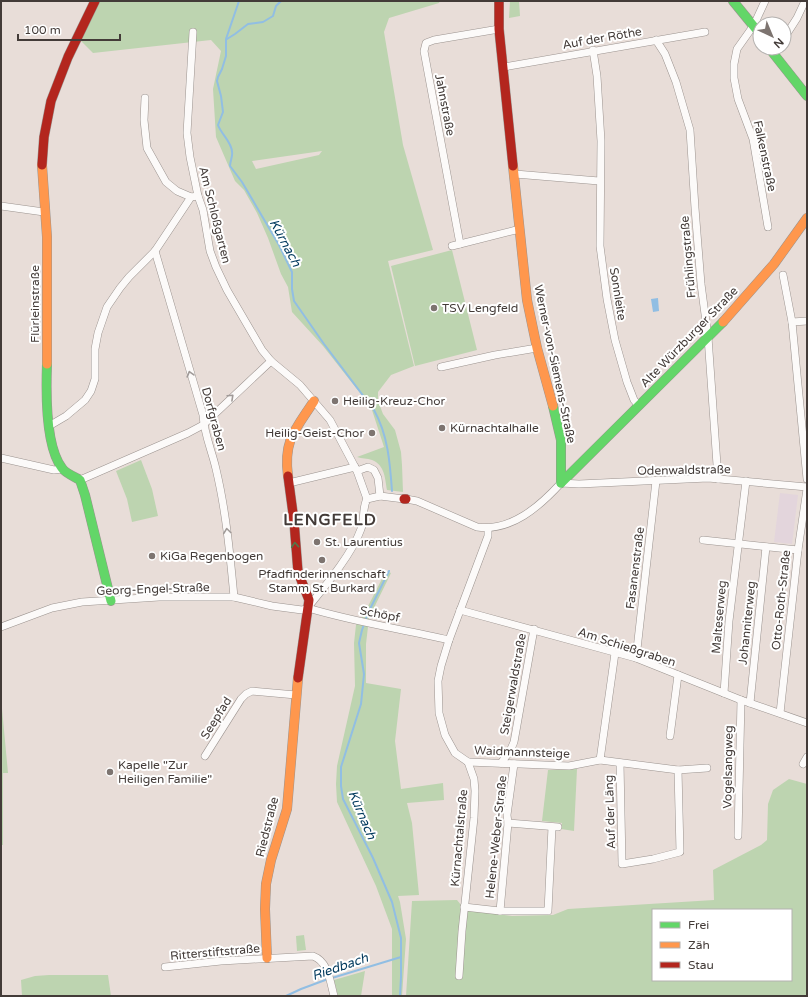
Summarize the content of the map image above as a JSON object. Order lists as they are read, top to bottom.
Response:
{
  "streets": {
    "street": [
      "Auf der Röthe",
      "Jahnstraße",
      "Falkenstraße",
      "Am Schloßgarten",
      "Frühlingstraße",
      "Sonnleite",
      "Flürleinstraße",
      "Alte Würzburger Straße",
      "Werner-von-Siemens-Straße",
      "Dorfgraben",
      "Odenwaldstraße",
      "Fasanenstraße",
      "Georg-Engel-Straße",
      "Otto-Roth-Straße",
      "Schöpf",
      "Malteserweg",
      "Johanniterweg",
      "Am Schießgraben",
      "Steigerwaldstraße",
      "Seepfad",
      "Waidmannsteige",
      "Vogelsangweg",
      "Auf der Läng",
      "Riedstraße",
      "Helene-Weber-Straße",
      "Kürnachtalstraße",
      "Ritterstiftstraße"
    ]
  },
  "crossings": [
    ["Auf der Röthe", "Frühlingstraße"],
    ["Auf der Röthe", "Sonnleite"],
    ["Auf der Röthe", "Werner-von-Siemens-Straße"],
    ["Jahnstraße", "Werner-von-Siemens-Straße"],
    ["Am Schloßgarten", "Riedstraße"],
    ["Frühlingstraße", "Alte Würzburger Straße"],
    ["Frühlingstraße", "Odenwaldstraße"],
    ["Sonnleite", "Alte Würzburger Straße"],
    ["Alte Würzburger Straße", "Werner-von-Siemens-Straße"],
    ["Alte Würzburger Straße", "Odenwaldstraße"],
    ["Werner-von-Siemens-Straße", "Odenwaldstraße"],
    ["Dorfgraben", "Georg-Engel-Straße"],
    ["Odenwaldstraße", "Fasanenstraße"],
    ["Odenwaldstraße", "Otto-Roth-Straße"],
    ["Odenwaldstraße", "Malteserweg"],
    ["Fasanenstraße", "Am Schießgraben"],
    ["Georg-Engel-Straße", "Schöpf"],
    ["Georg-Engel-Straße", "Riedstraße"],
    ["Otto-Roth-Straße", "Am Schießgraben"],
    ["Schöpf", "Riedstraße"],
    ["Malteserweg", "Am Schießgraben"],
    ["Johanniterweg", "Am Schießgraben"],
    ["Am Schießgraben", "Steigerwaldstraße"],
    ["Am Schießgraben", "Vogelsangweg"],
    ["Steigerwaldstraße", "Waidmannsteige"],
    ["Seepfad", "Riedstraße"],
    ["Waidmannsteige", "Auf der Läng"],
    ["Waidmannsteige", "Helene-Weber-Straße"],
    ["Waidmannsteige", "Kürnachtalstraße"],
    ["Riedstraße", "Ritterstiftstraße"]
  ],
  "one_way": ["Dorfgraben"],
  "districts": ["LENGFELD"],
  "water": ["Kürnach", "Riedbach"],
  "places": [
    "TSV Lengfeld",
    "Heilig-Kreuz-Chor",
    "Kürnachtalhalle",
    "Heilig-Geist-Chor",
    "St. Laurentius",
    "KiGa Regenbogen",
    "Pfadfinderinnenschaft Stamm St. Burkard",
    "Kapelle \"Zur Heiligen Familie\""
  ],
  "legend": ["Frei", "Zäh", "Stau"],
  "scale_bar": "100 m",
  "north": "bottom right"
}
